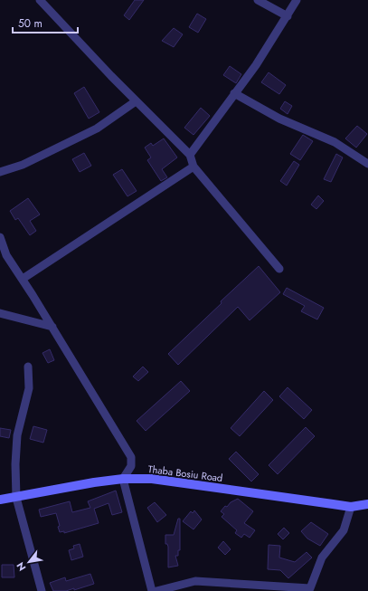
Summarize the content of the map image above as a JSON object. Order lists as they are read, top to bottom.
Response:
{
  "streets": {
    "street": ["Thaba Bosiu Road"]
  },
  "scale_bar": "50 m",
  "north": "bottom left"
}
